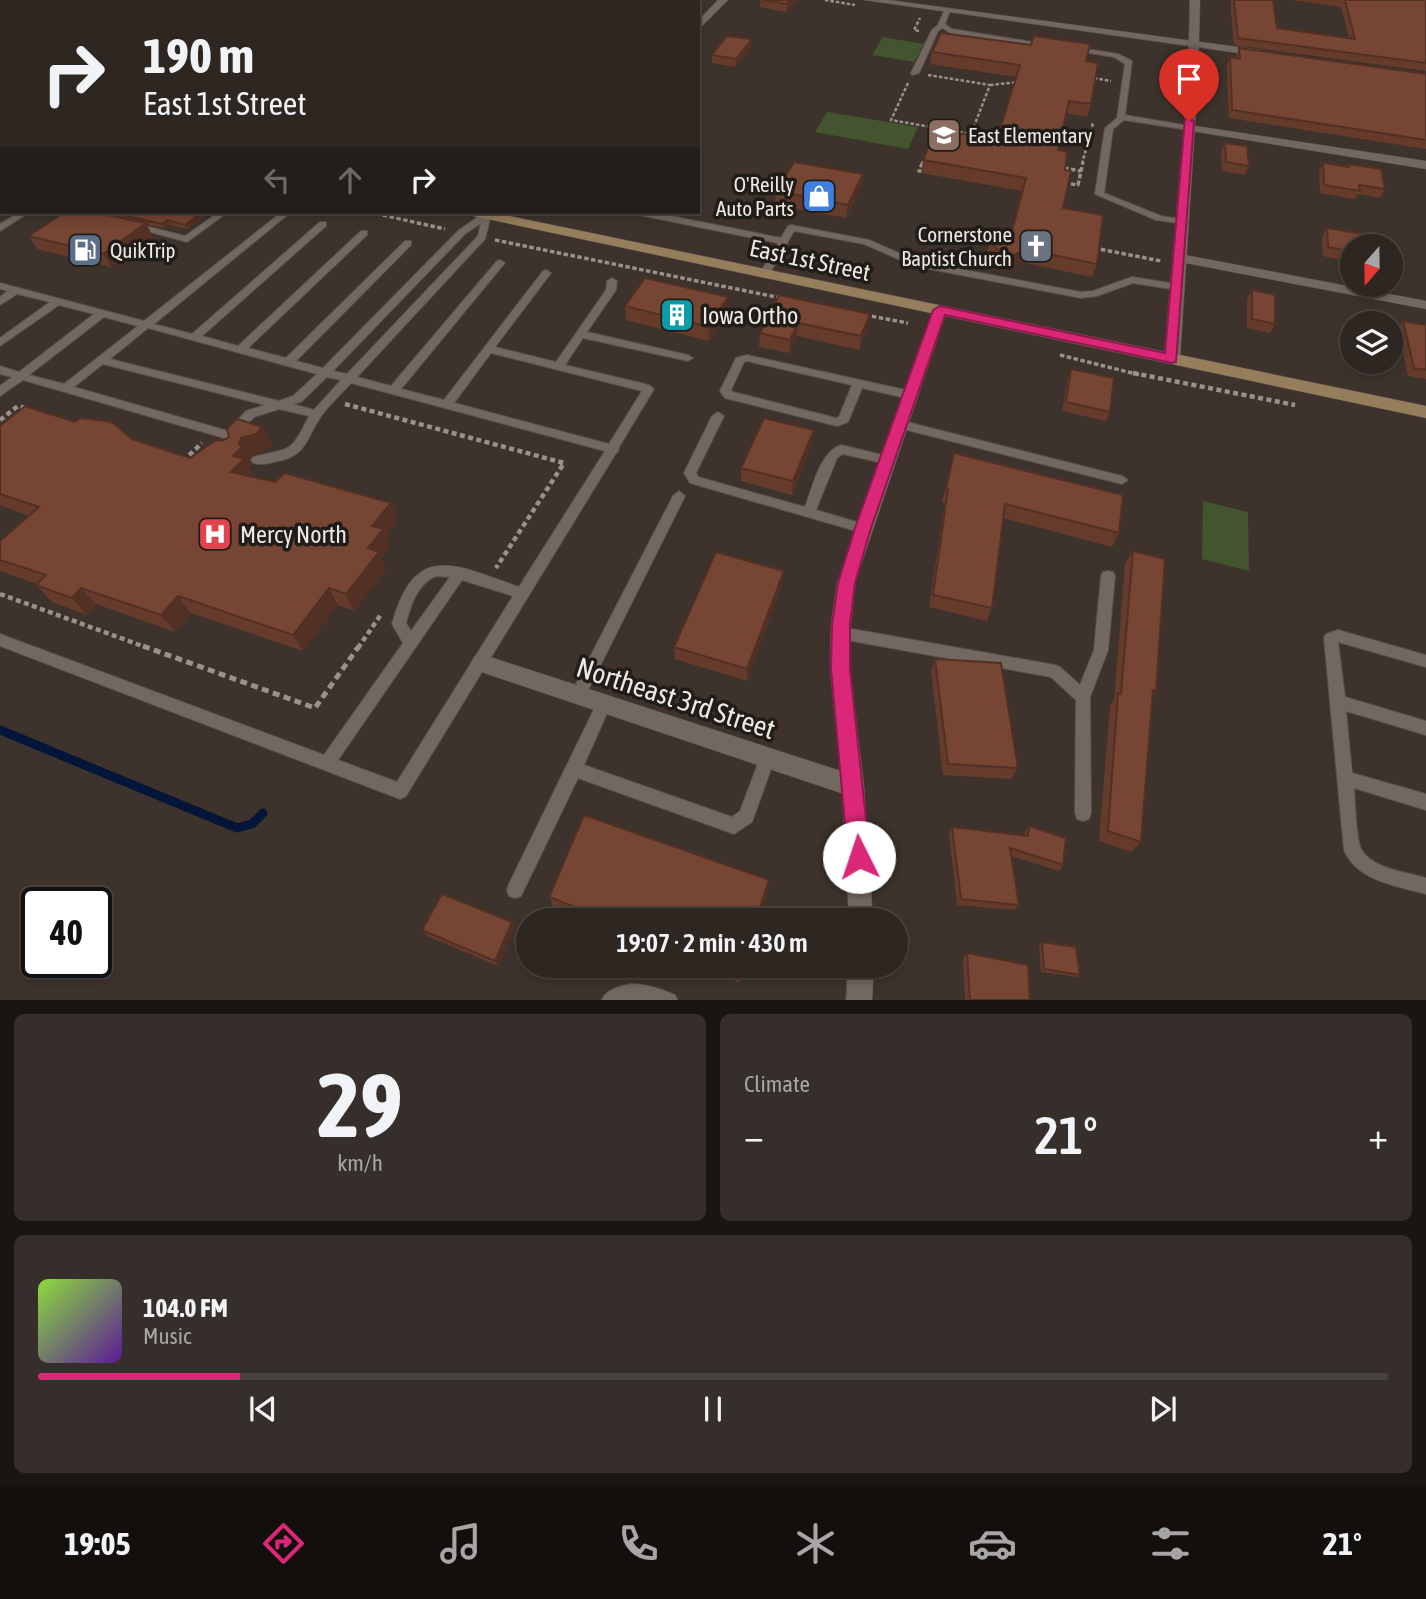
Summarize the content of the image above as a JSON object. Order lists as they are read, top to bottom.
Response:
{
  "streets": {
    "main road": ["East 1st Street"],
    "street": ["Northeast 3rd Street"]
  },
  "places": {
    "school or university": ["East Elementary"],
    "shop": ["O'Reilly Auto Parts"],
    "church": ["Cornerstone Baptist Church"],
    "fuel station": ["QuikTrip"],
    "building": ["Iowa Ortho"],
    "hospital": ["Mercy North"]
  },
  "north": "bottom",
  "page": {
    "turn": ["190 m", "East 1st Street"],
    "limit": "40",
    "trip": "19:07 · 2 min · 430 m",
    "tile": [
      ["29", "km/h"],
      "Climate"
    ],
    "heat": ["−", "21°", "+"],
    "song": ["104.0 FM", "Music"],
    "tabs": ["19:05", "21°"]
  }
}
